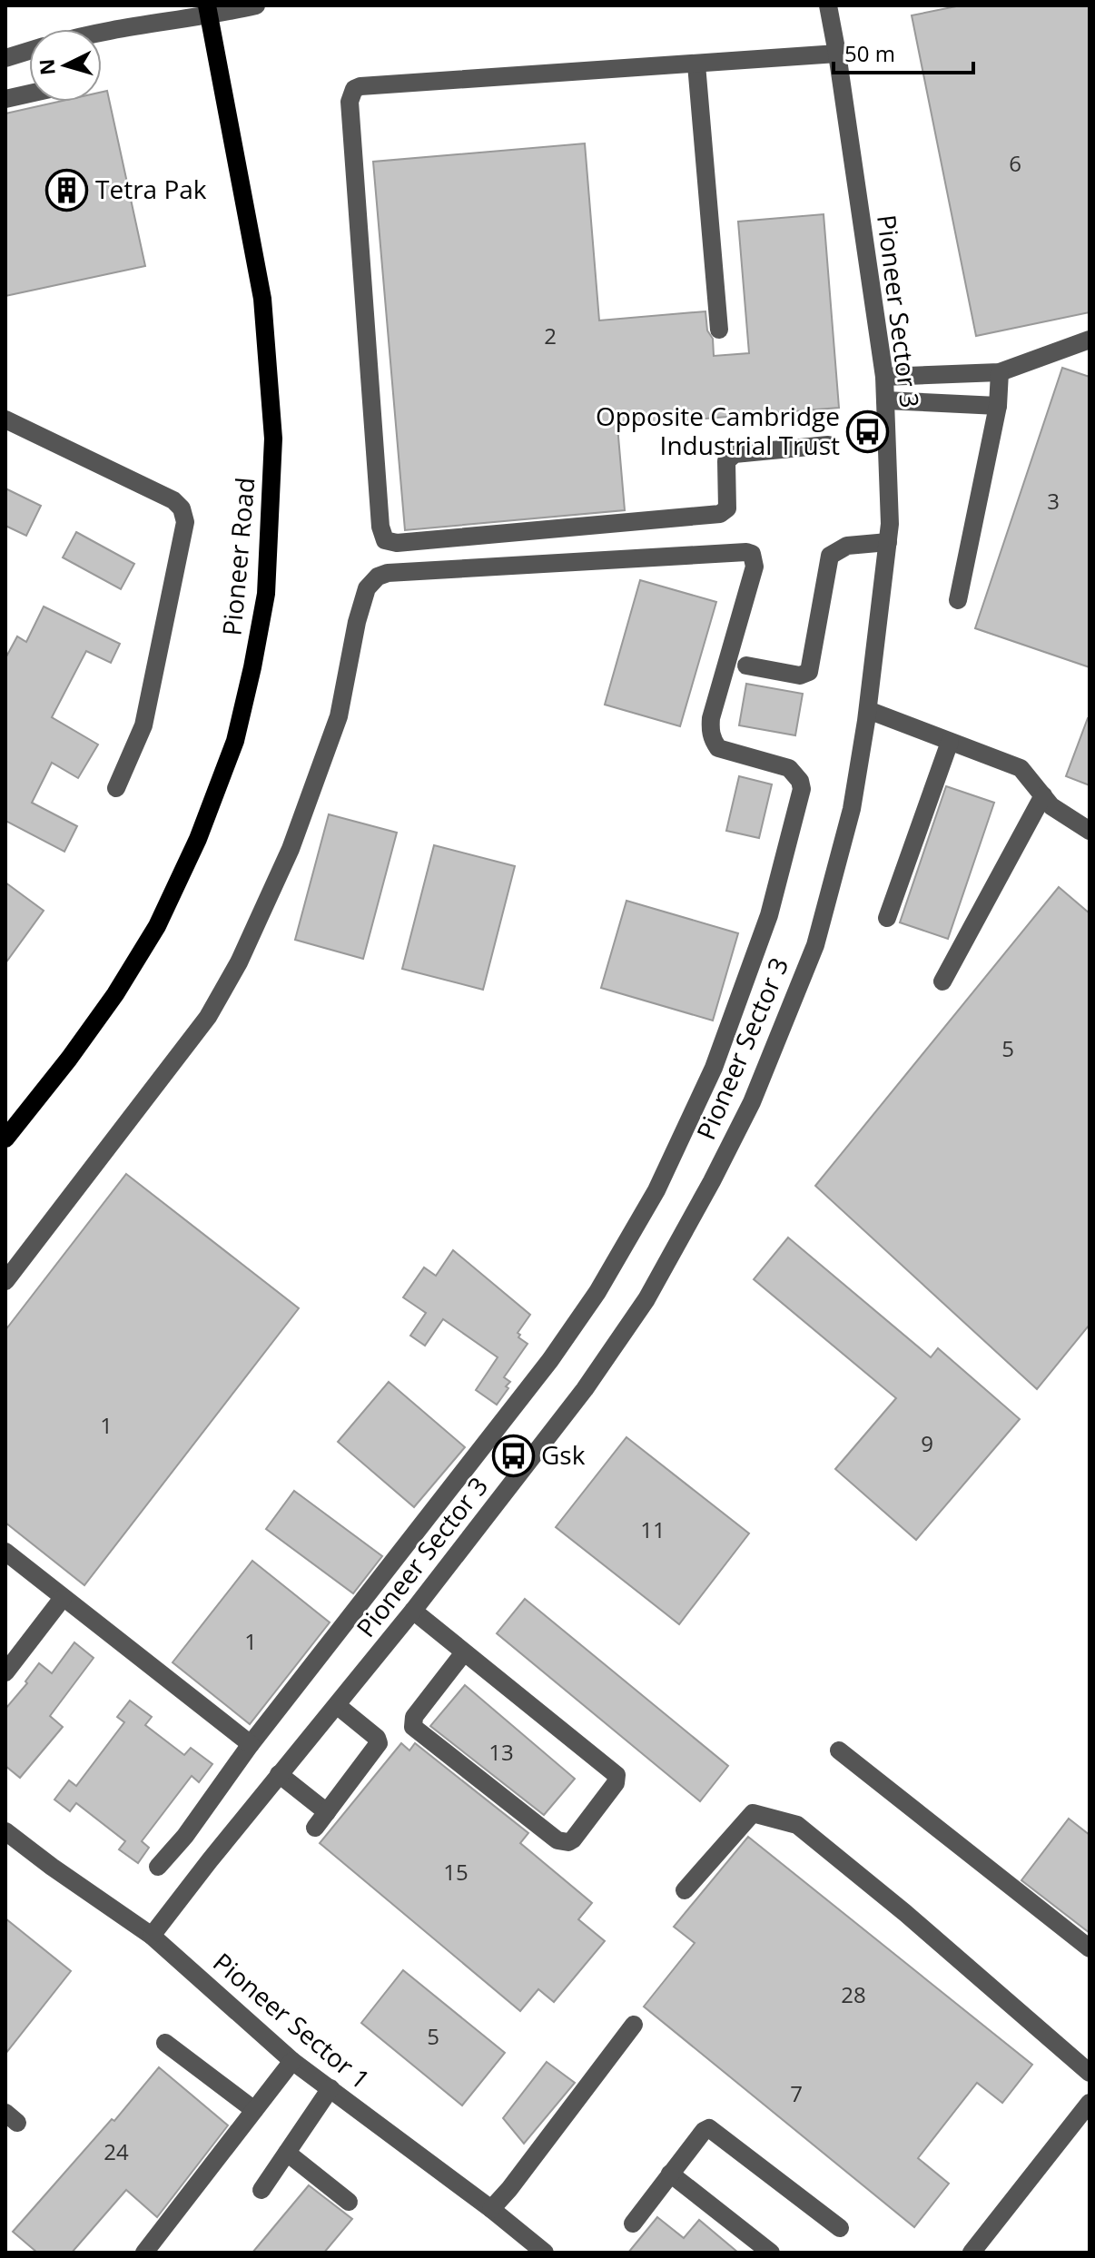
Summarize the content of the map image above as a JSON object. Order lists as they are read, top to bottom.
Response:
{
  "streets": {
    "main road": ["Pioneer Road"],
    "street": ["Pioneer Sector 3", "Pioneer Sector 1"]
  },
  "crossings": [
    ["Pioneer Sector 3", "Pioneer Sector 1"]
  ],
  "places": {
    "building": ["Tetra Pak"],
    "bus stop": ["Opposite Cambridge Industrial Trust", "Gsk"]
  },
  "house_numbers": [
    "6",
    "2",
    "3",
    "5",
    "1",
    "9",
    "11",
    "1",
    "13",
    "15",
    "28",
    "5",
    "7",
    "24"
  ],
  "scale_bar": "50 m",
  "north": "left"
}
